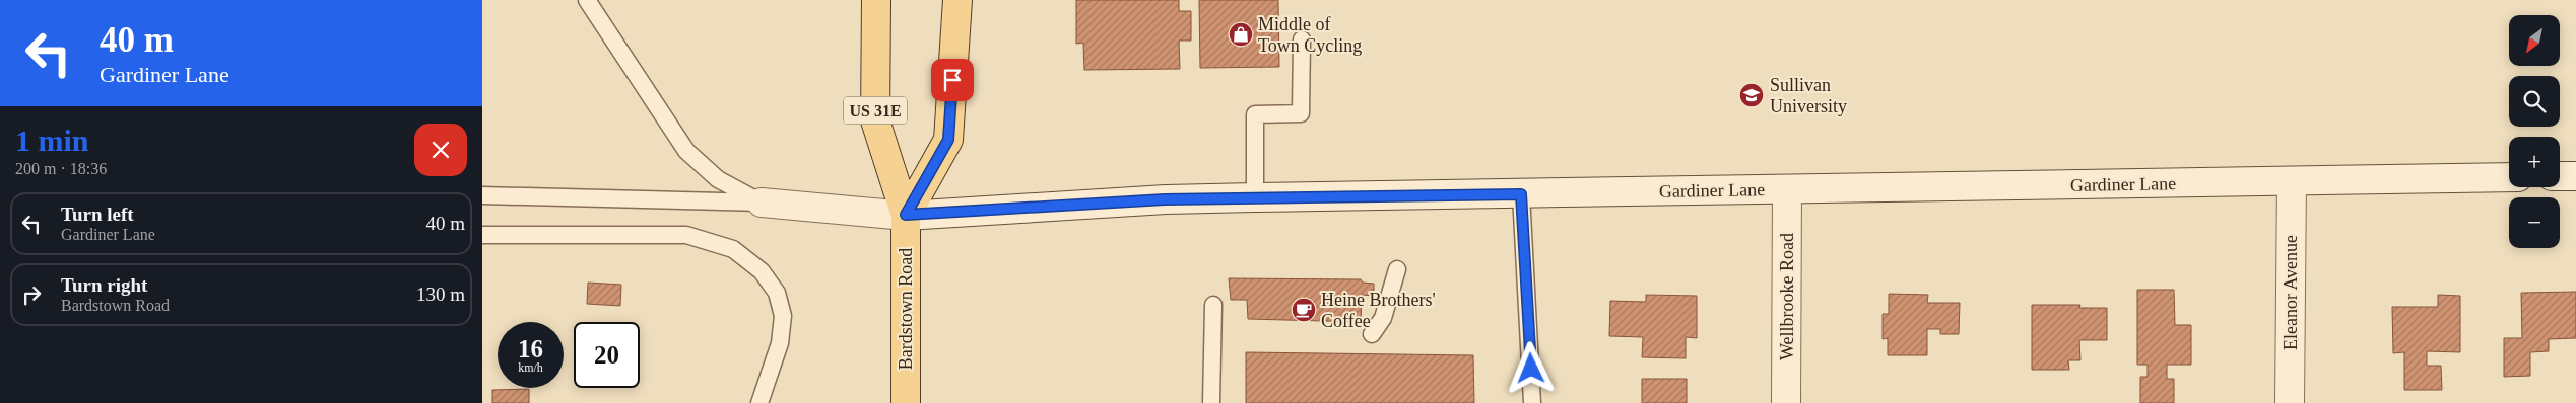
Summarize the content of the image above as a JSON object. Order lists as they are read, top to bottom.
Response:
{
  "streets": {
    "main road": [
      "US 31E",
      "Gardiner Lane",
      "Eleanor Avenue",
      "Wellbrooke Road",
      "Bardstown Road"
    ]
  },
  "crossings": [
    ["Gardiner Lane", "Eleanor Avenue"],
    ["Gardiner Lane", "Wellbrooke Road"],
    ["Gardiner Lane", "Bardstown Road"]
  ],
  "places": {
    "shop": ["Middle of Town Cycling"],
    "school or university": ["Sullivan University"],
    "cafe": ["Heine Brothers' Coffee"]
  },
  "north": "bottom left",
  "page": {
    "turn": ["40 m", "Gardiner Lane"],
    "map_buttons": ["+", "−"],
    "heading": ["1 min", "200 m · 18:36"],
    "list": [
      {
        "name": "Turn left",
        "note": "Gardiner Lane",
        "value": "40 m"
      },
      {
        "name": "Turn right",
        "note": "Bardstown Road",
        "value": "130 m"
      }
    ],
    "speed": "16 km/h",
    "limit": "20"
  }
}
